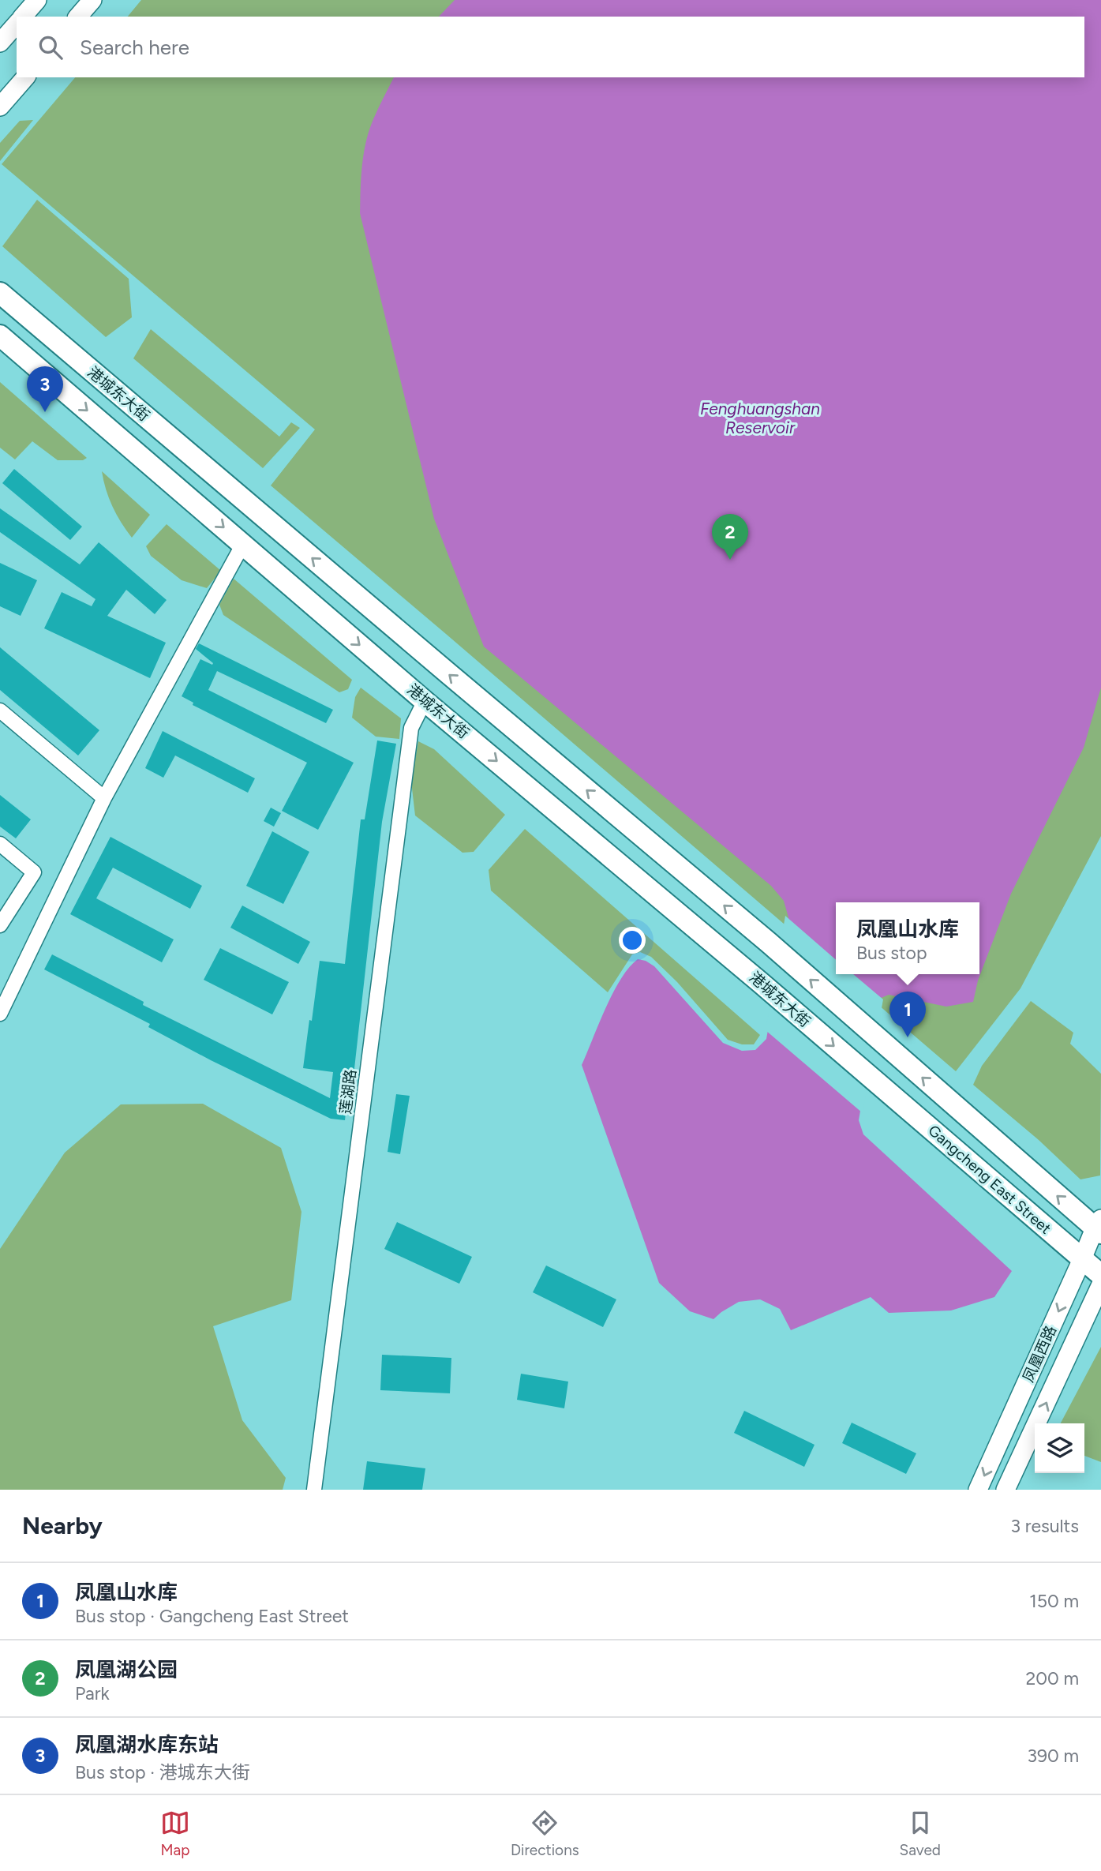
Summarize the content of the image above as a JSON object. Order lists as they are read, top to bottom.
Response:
{
  "streets": {
    "main road": ["港城东大街", "Gangcheng East Street"],
    "street": ["莲湖路", "凤凰西路"]
  },
  "crossings": [
    ["港城东大街", "莲湖路"],
    ["港城东大街", "Gangcheng East Street"],
    ["港城东大街", "凤凰西路"],
    ["Gangcheng East Street", "凤凰西路"]
  ],
  "water": ["Fenghuangshan Reservoir"],
  "page": {
    "search": "Search here",
    "pins": ["3", "2", "1"],
    "popup": ["凤凰山水库", "Bus stop"],
    "heading": ["Nearby", "3 results"],
    "list": [
      {
        "mark": "1",
        "name": "凤凰山水库",
        "note": "Bus stop · Gangcheng East Street",
        "value": "150 m"
      },
      {
        "mark": "2",
        "name": "凤凰湖公园",
        "note": "Park",
        "value": "200 m"
      },
      {
        "mark": "3",
        "name": "凤凰湖水库东站",
        "note": "Bus stop · 港城东大街",
        "value": "390 m"
      }
    ],
    "nav": ["Map", "Directions", "Saved"]
  }
}
